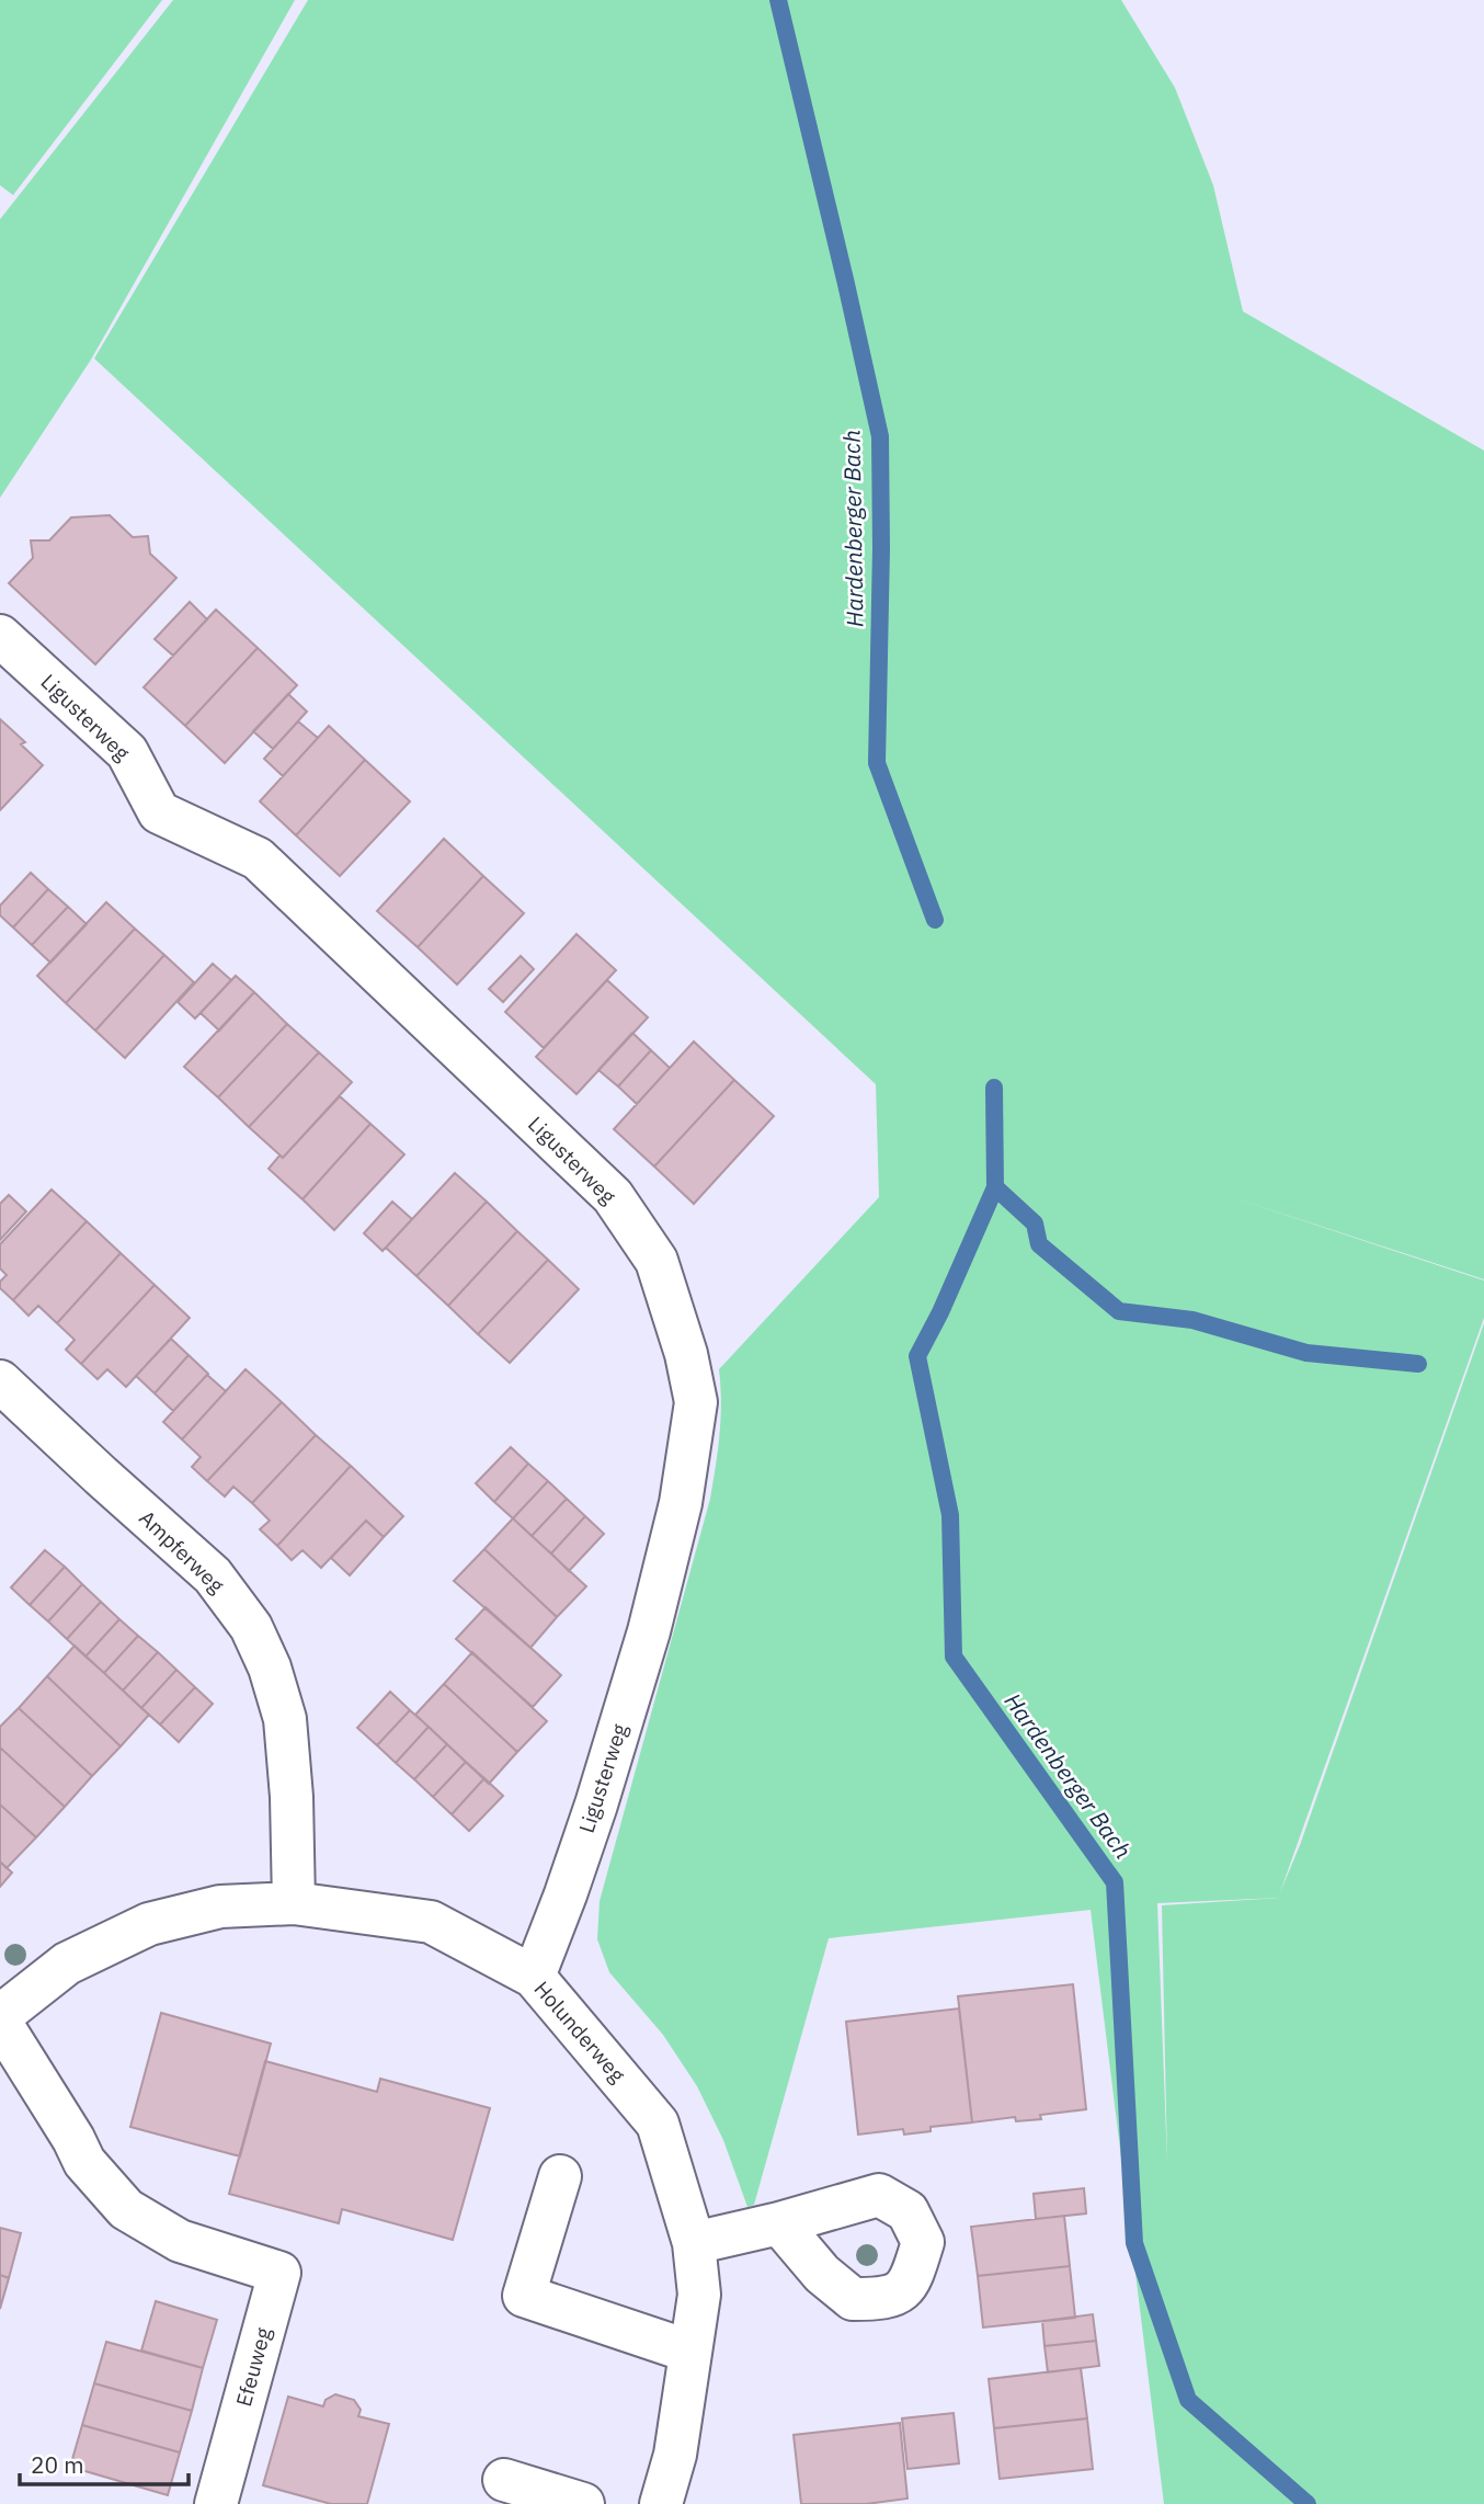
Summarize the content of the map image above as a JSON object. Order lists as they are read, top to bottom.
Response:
{
  "streets": {
    "street": [
      "Ligusterweg",
      "Ampferweg",
      "Holunderweg",
      "Efeuweg"
    ]
  },
  "crossings": [
    ["Ligusterweg", "Holunderweg"],
    ["Ampferweg", "Holunderweg"],
    ["Holunderweg", "Efeuweg"]
  ],
  "water": ["Hardenberger Bach"],
  "scale_bar": "20 m"
}
